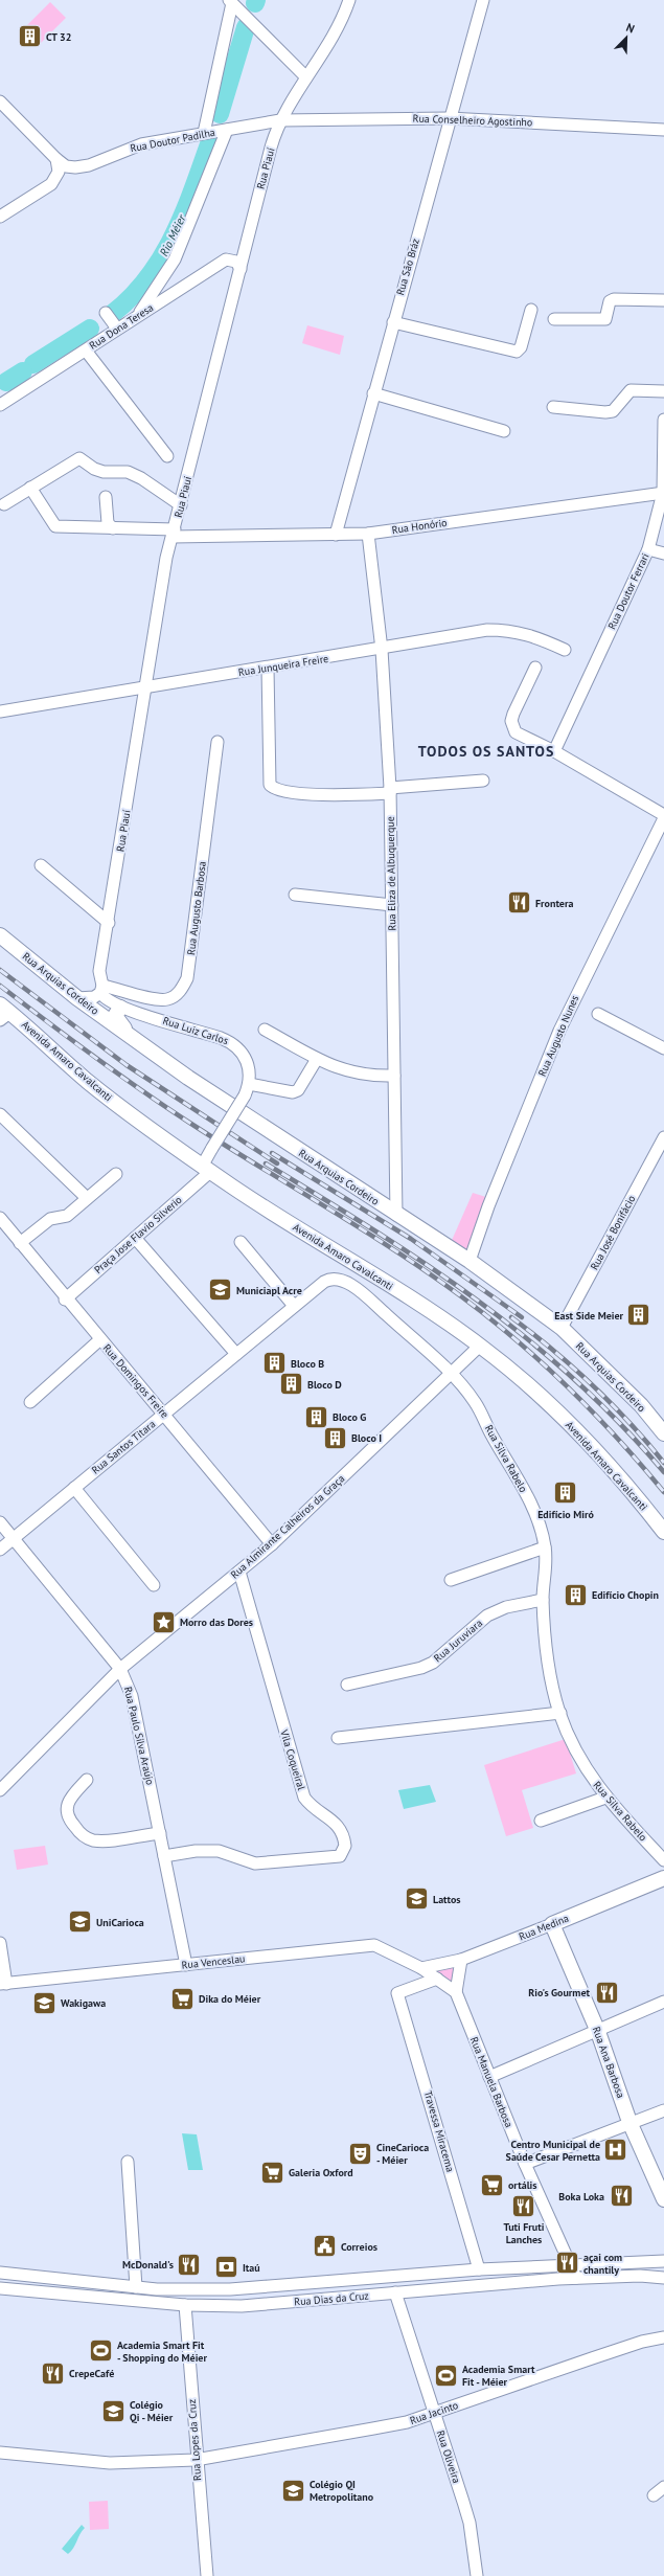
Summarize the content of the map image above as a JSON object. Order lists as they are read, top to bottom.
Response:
{
  "streets": {
    "main road": [
      "Rua Arquias Cordeiro",
      "Avenida Amaro Cavalcanti",
      "Rua Medina",
      "Rua Ana Barbosa"
    ],
    "street": [
      "Rua Conselheiro Agostinho",
      "Rua Doutor Padilha",
      "Rua Piauí",
      "Rua São Bráz",
      "Rua Dona Teresa",
      "Rua Honório",
      "Rua Doutor Ferrari",
      "Rua Junqueira Freire",
      "Rua Eliza de Albuquerque",
      "Rua Augusto Barbosa",
      "Rua Luiz Carlos",
      "Rua Augusto Nunes",
      "Rua José Bonifácio",
      "Praça Jose Flavio Silverio",
      "Rua Domingos Freire",
      "Rua Santos Titara",
      "Rua Silva Rabelo",
      "Rua Almirante Calheiros da Graça",
      "Rua Juruviara",
      "Rua Paulo Silva Araújo",
      "Vila Coqueiral",
      "Rua Venceslau",
      "Rua Manuela Barbosa",
      "Travessa Miracema",
      "Rua Dias da Cruz",
      "Rua Jacinto",
      "Rua Lopes da Cruz",
      "Rua Oliveira"
    ]
  },
  "crossings": [
    ["Rua Conselheiro Agostinho", "Rua Doutor Padilha"],
    ["Rua Conselheiro Agostinho", "Rua Piauí"],
    ["Rua Conselheiro Agostinho", "Rua São Bráz"],
    ["Rua Doutor Padilha", "Rua Piauí"],
    ["Rua Piauí", "Rua Dona Teresa"],
    ["Rua Piauí", "Rua Honório"],
    ["Rua Piauí", "Rua Junqueira Freire"],
    ["Rua Piauí", "Rua Augusto Barbosa"],
    ["Rua Piauí", "Rua Luiz Carlos"],
    ["Rua São Bráz", "Rua Honório"],
    ["Rua Honório", "Rua Doutor Ferrari"],
    ["Rua Honório", "Rua Eliza de Albuquerque"],
    ["Rua Junqueira Freire", "Rua Eliza de Albuquerque"],
    ["Rua Eliza de Albuquerque", "Rua Arquias Cordeiro"],
    ["Rua Augusto Barbosa", "Rua Luiz Carlos"],
    ["Rua Arquias Cordeiro", "Rua Augusto Nunes"],
    ["Rua Arquias Cordeiro", "Rua José Bonifácio"],
    ["Rua Luiz Carlos", "Avenida Amaro Cavalcanti"],
    ["Rua Luiz Carlos", "Praça Jose Flavio Silverio"],
    ["Avenida Amaro Cavalcanti", "Praça Jose Flavio Silverio"],
    ["Avenida Amaro Cavalcanti", "Rua Almirante Calheiros da Graça"],
    ["Praça Jose Flavio Silverio", "Rua Domingos Freire"],
    ["Rua Domingos Freire", "Rua Santos Titara"],
    ["Rua Domingos Freire", "Rua Almirante Calheiros da Graça"],
    ["Rua Santos Titara", "Rua Silva Rabelo"],
    ["Rua Santos Titara", "Rua Paulo Silva Araújo"],
    ["Rua Silva Rabelo", "Rua Almirante Calheiros da Graça"],
    ["Rua Silva Rabelo", "Rua Juruviara"],
    ["Rua Almirante Calheiros da Graça", "Rua Paulo Silva Araújo"],
    ["Rua Almirante Calheiros da Graça", "Vila Coqueiral"],
    ["Rua Paulo Silva Araújo", "Vila Coqueiral"],
    ["Rua Paulo Silva Araújo", "Rua Venceslau"],
    ["Rua Medina", "Rua Venceslau"],
    ["Rua Medina", "Rua Ana Barbosa"],
    ["Rua Manuela Barbosa", "Rua Dias da Cruz"],
    ["Travessa Miracema", "Rua Dias da Cruz"],
    ["Rua Dias da Cruz", "Rua Lopes da Cruz"],
    ["Rua Dias da Cruz", "Rua Oliveira"],
    ["Rua Jacinto", "Rua Lopes da Cruz"],
    ["Rua Jacinto", "Rua Oliveira"]
  ],
  "districts": ["TODOS OS SANTOS"],
  "water": ["Rio Méier"],
  "places": {
    "building": [
      "CT 32",
      "East Side Meier",
      "Bloco B",
      "Bloco D",
      "Bloco G",
      "Bloco I",
      "Edifício Miró",
      "Edifício Chopin"
    ],
    "restaurant": [
      "Frontera",
      "Rio's Gourmet",
      "Boka Loka",
      "Tuti Fruti Lanches",
      "açai com chantily",
      "McDonald's",
      "CrepeCafé"
    ],
    "school or university": [
      "Municiapl Acre",
      "Lattos",
      "UniCarioca",
      "Wakigawa",
      "Colégio Qi - Méier",
      "Colégio QI Metropolitano"
    ],
    "place": ["Morro das Dores"],
    "supermarket": ["Dika do Méier", "Galeria Oxford", "ortális"],
    "hospital": ["Centro Municipal de Saúde Cesar Pernetta"],
    "theatre": ["CineCarioca - Méier"],
    "public building": ["Correios"],
    "bank": ["Itaú"],
    "sports": ["Academia Smart Fit - Shopping do Méier", "Academia Smart Fit - Méier"]
  },
  "north": "top right"
}
